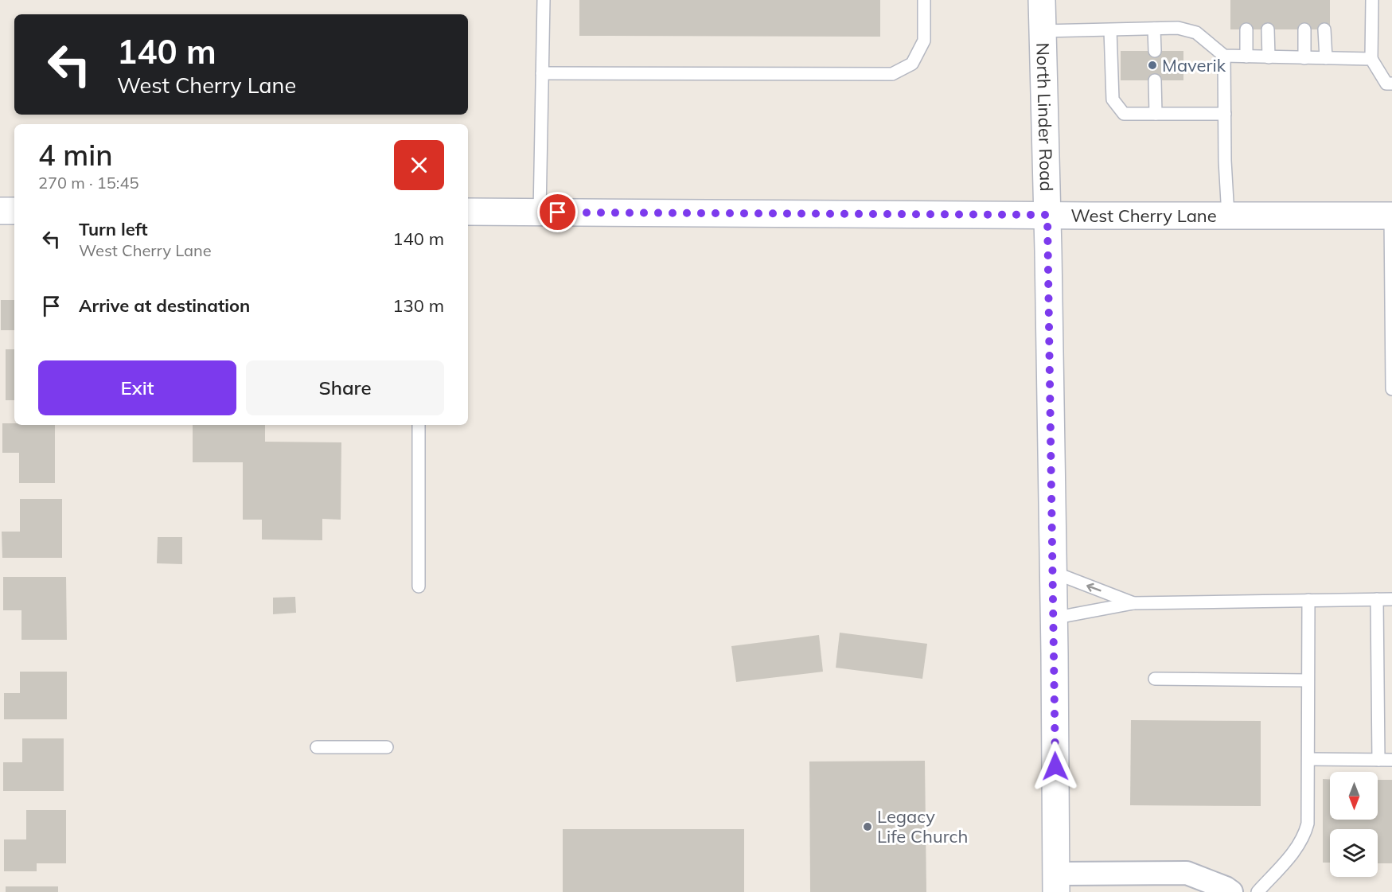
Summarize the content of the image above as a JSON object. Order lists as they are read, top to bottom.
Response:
{
  "streets": {
    "main road": ["North Linder Road", "West Cherry Lane"]
  },
  "crossings": [
    ["North Linder Road", "West Cherry Lane"]
  ],
  "places": ["Maverik", "Legacy Life Church"],
  "north": "bottom",
  "page": {
    "turn": ["140 m", "West Cherry Lane"],
    "heading": ["4 min", "270 m · 15:45"],
    "list": [
      {
        "name": "Turn left",
        "note": "West Cherry Lane",
        "value": "140 m"
      },
      {
        "name": "Arrive at destination",
        "value": "130 m"
      }
    ],
    "buttons": ["Exit", "Share"]
  }
}
